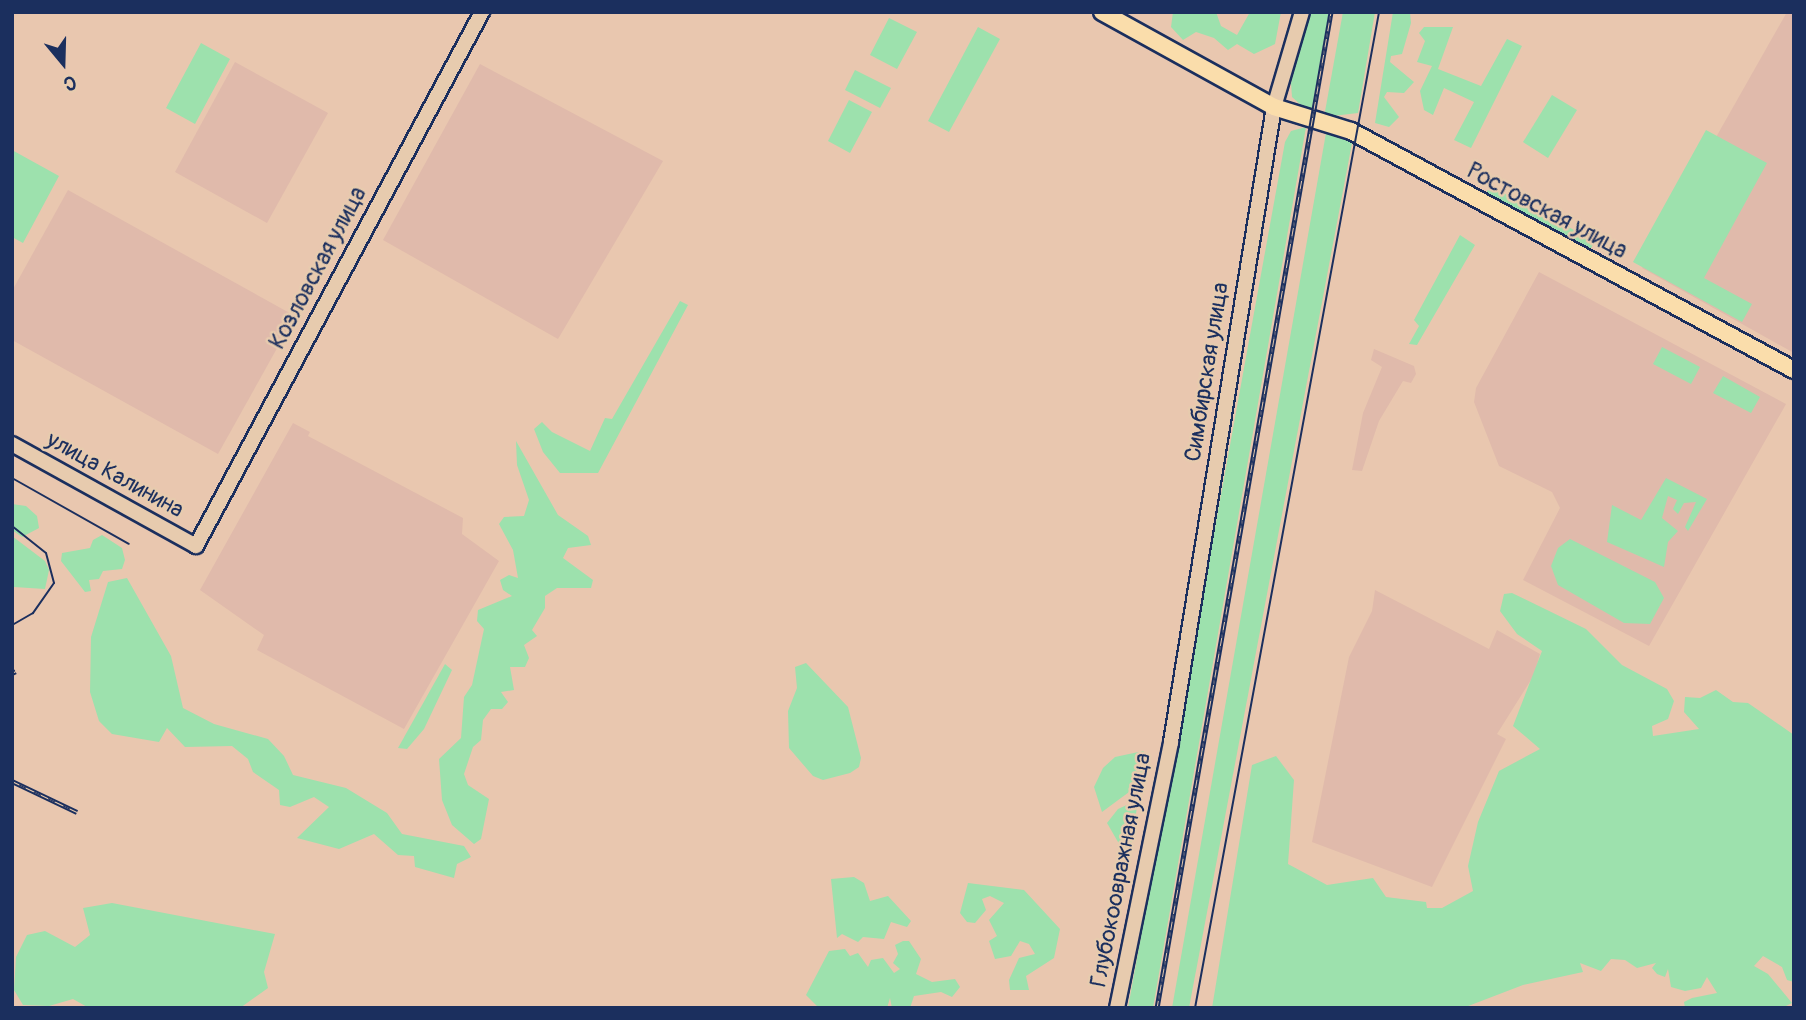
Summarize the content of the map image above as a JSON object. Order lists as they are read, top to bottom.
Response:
{
  "streets": {
    "main road": [
      "Ростовская улица",
      "Козловская улица",
      "Симбирская улица",
      "улица Калинина",
      "Глубокоовражная улица"
    ]
  },
  "crossings": [
    ["Ростовская улица", "Симбирская улица"],
    ["Козловская улица", "улица Калинина"],
    ["Симбирская улица", "Глубокоовражная улица"]
  ],
  "north": "bottom"
}
